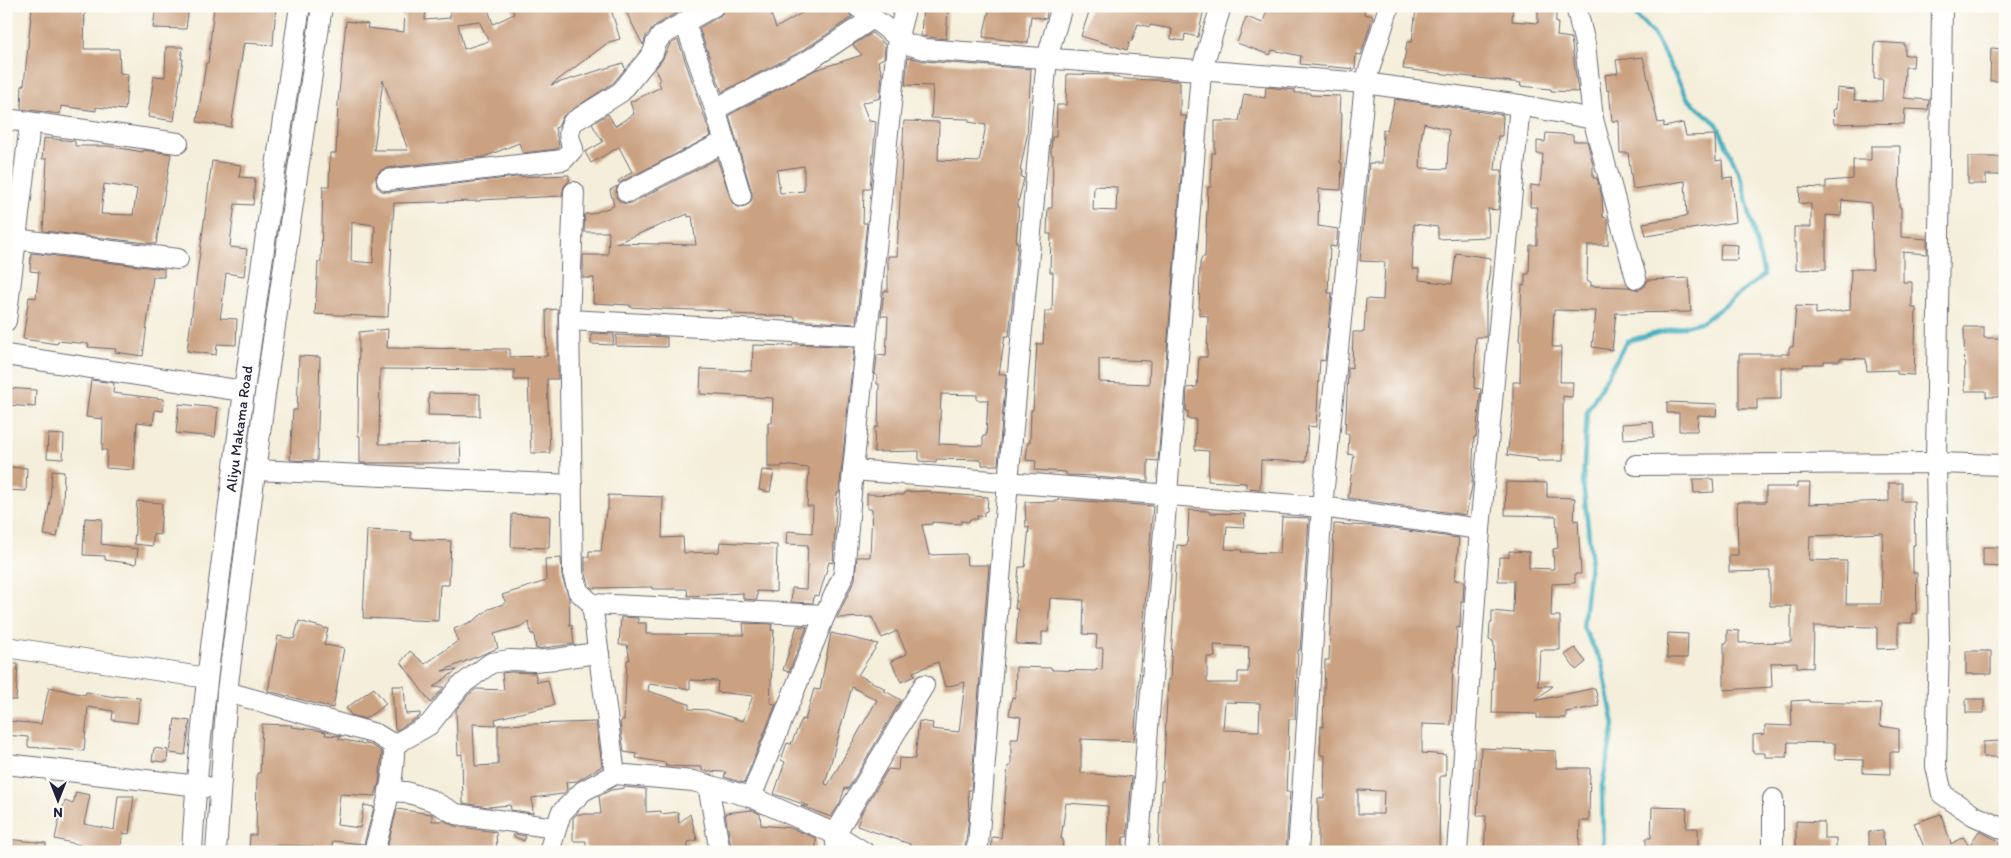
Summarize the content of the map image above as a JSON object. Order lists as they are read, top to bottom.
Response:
{
  "streets": {
    "street": ["Aliyu Makama Road"]
  },
  "north": "bottom"
}
